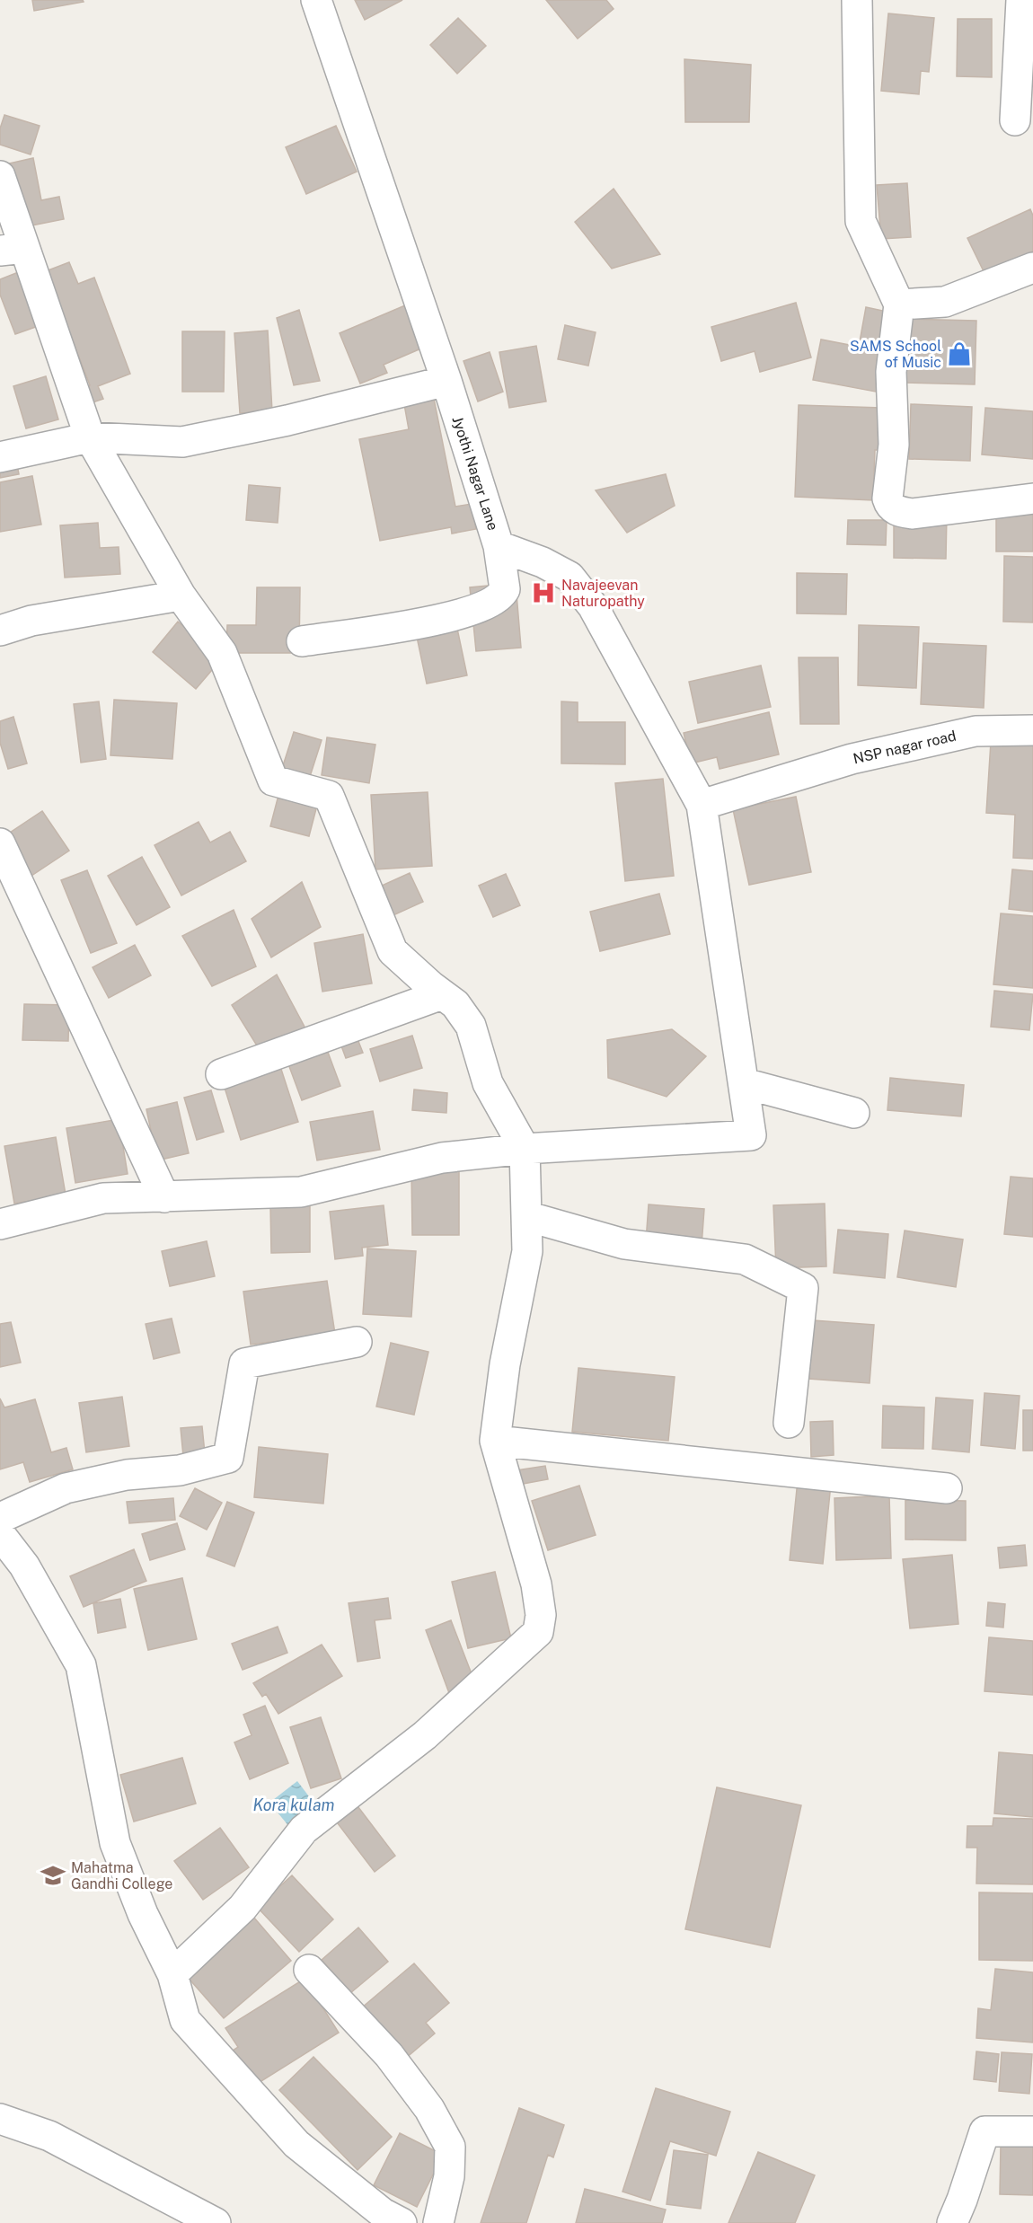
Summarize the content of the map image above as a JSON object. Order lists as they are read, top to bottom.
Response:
{
  "streets": {
    "street": ["Jyothi Nagar Lane", "NSP nagar road"]
  },
  "crossings": [
    ["Jyothi Nagar Lane", "NSP nagar road"]
  ],
  "water": ["Kora kulam"],
  "places": {
    "shop": ["SAMS School of Music"],
    "hospital": ["Navajeevan Naturopathy"],
    "school or university": ["Mahatma Gandhi College"]
  }
}
